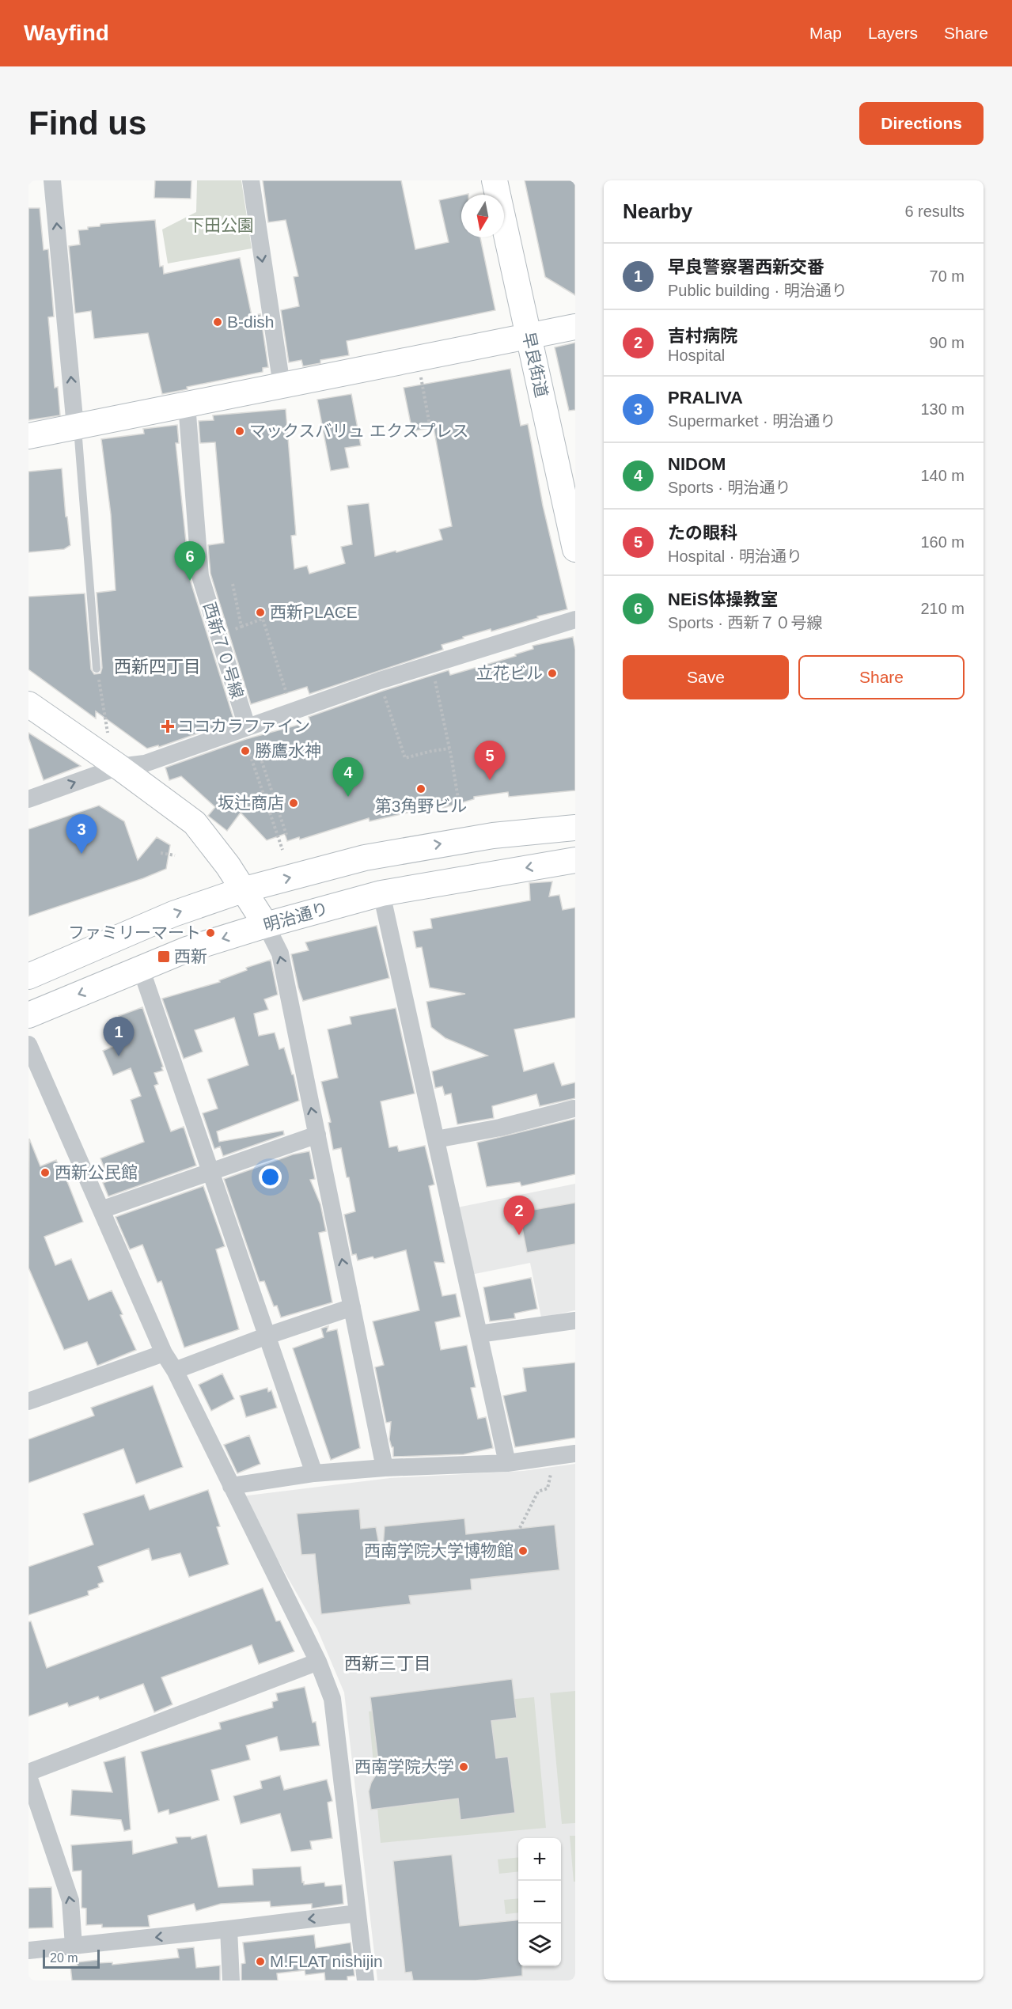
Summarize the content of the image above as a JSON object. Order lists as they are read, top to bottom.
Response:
{
  "streets": {
    "street": ["早良街道", "西新７０号線", "明治通り"]
  },
  "districts": ["西新四丁目", "西新三丁目"],
  "parks": ["下田公園"],
  "places": {
    "other": [
      "B-dish",
      "マックスバリュ エクスプレス",
      "西新PLACE",
      "立花ビル",
      "勝鷹水神",
      "第3角野ビル",
      "坂辻商店",
      "ファミリーマート",
      "西新公民館",
      "西南学院大学博物館",
      "西南学院大学",
      "M.FLAT nishijin"
    ],
    "health": ["ココカラファイン"],
    "transit": ["西新"]
  },
  "scale_bar": "20 m",
  "north": "bottom",
  "page": {
    "header": "Wayfind",
    "nav": ["Map", "Layers", "Share"],
    "buttons": [
      "Directions",
      ["Save", "Share"]
    ],
    "title": "Find us",
    "heading": ["Nearby", "6 results"],
    "list": [
      {
        "mark": "1",
        "name": "早良警察署西新交番",
        "note": "Public building · 明治通り",
        "value": "70 m"
      },
      {
        "mark": "2",
        "name": "吉村病院",
        "note": "Hospital",
        "value": "90 m"
      },
      {
        "mark": "3",
        "name": "PRALIVA",
        "note": "Supermarket · 明治通り",
        "value": "130 m"
      },
      {
        "mark": "4",
        "name": "NIDOM",
        "note": "Sports · 明治通り",
        "value": "140 m"
      },
      {
        "mark": "5",
        "name": "たの眼科",
        "note": "Hospital · 明治通り",
        "value": "160 m"
      },
      {
        "mark": "6",
        "name": "NEiS体操教室",
        "note": "Sports · 西新７０号線",
        "value": "210 m"
      }
    ],
    "pins": [
      "6",
      "5",
      "4",
      "3",
      "1",
      "2"
    ],
    "map_buttons": ["+", "−"],
    "scale": "20 m"
  }
}
